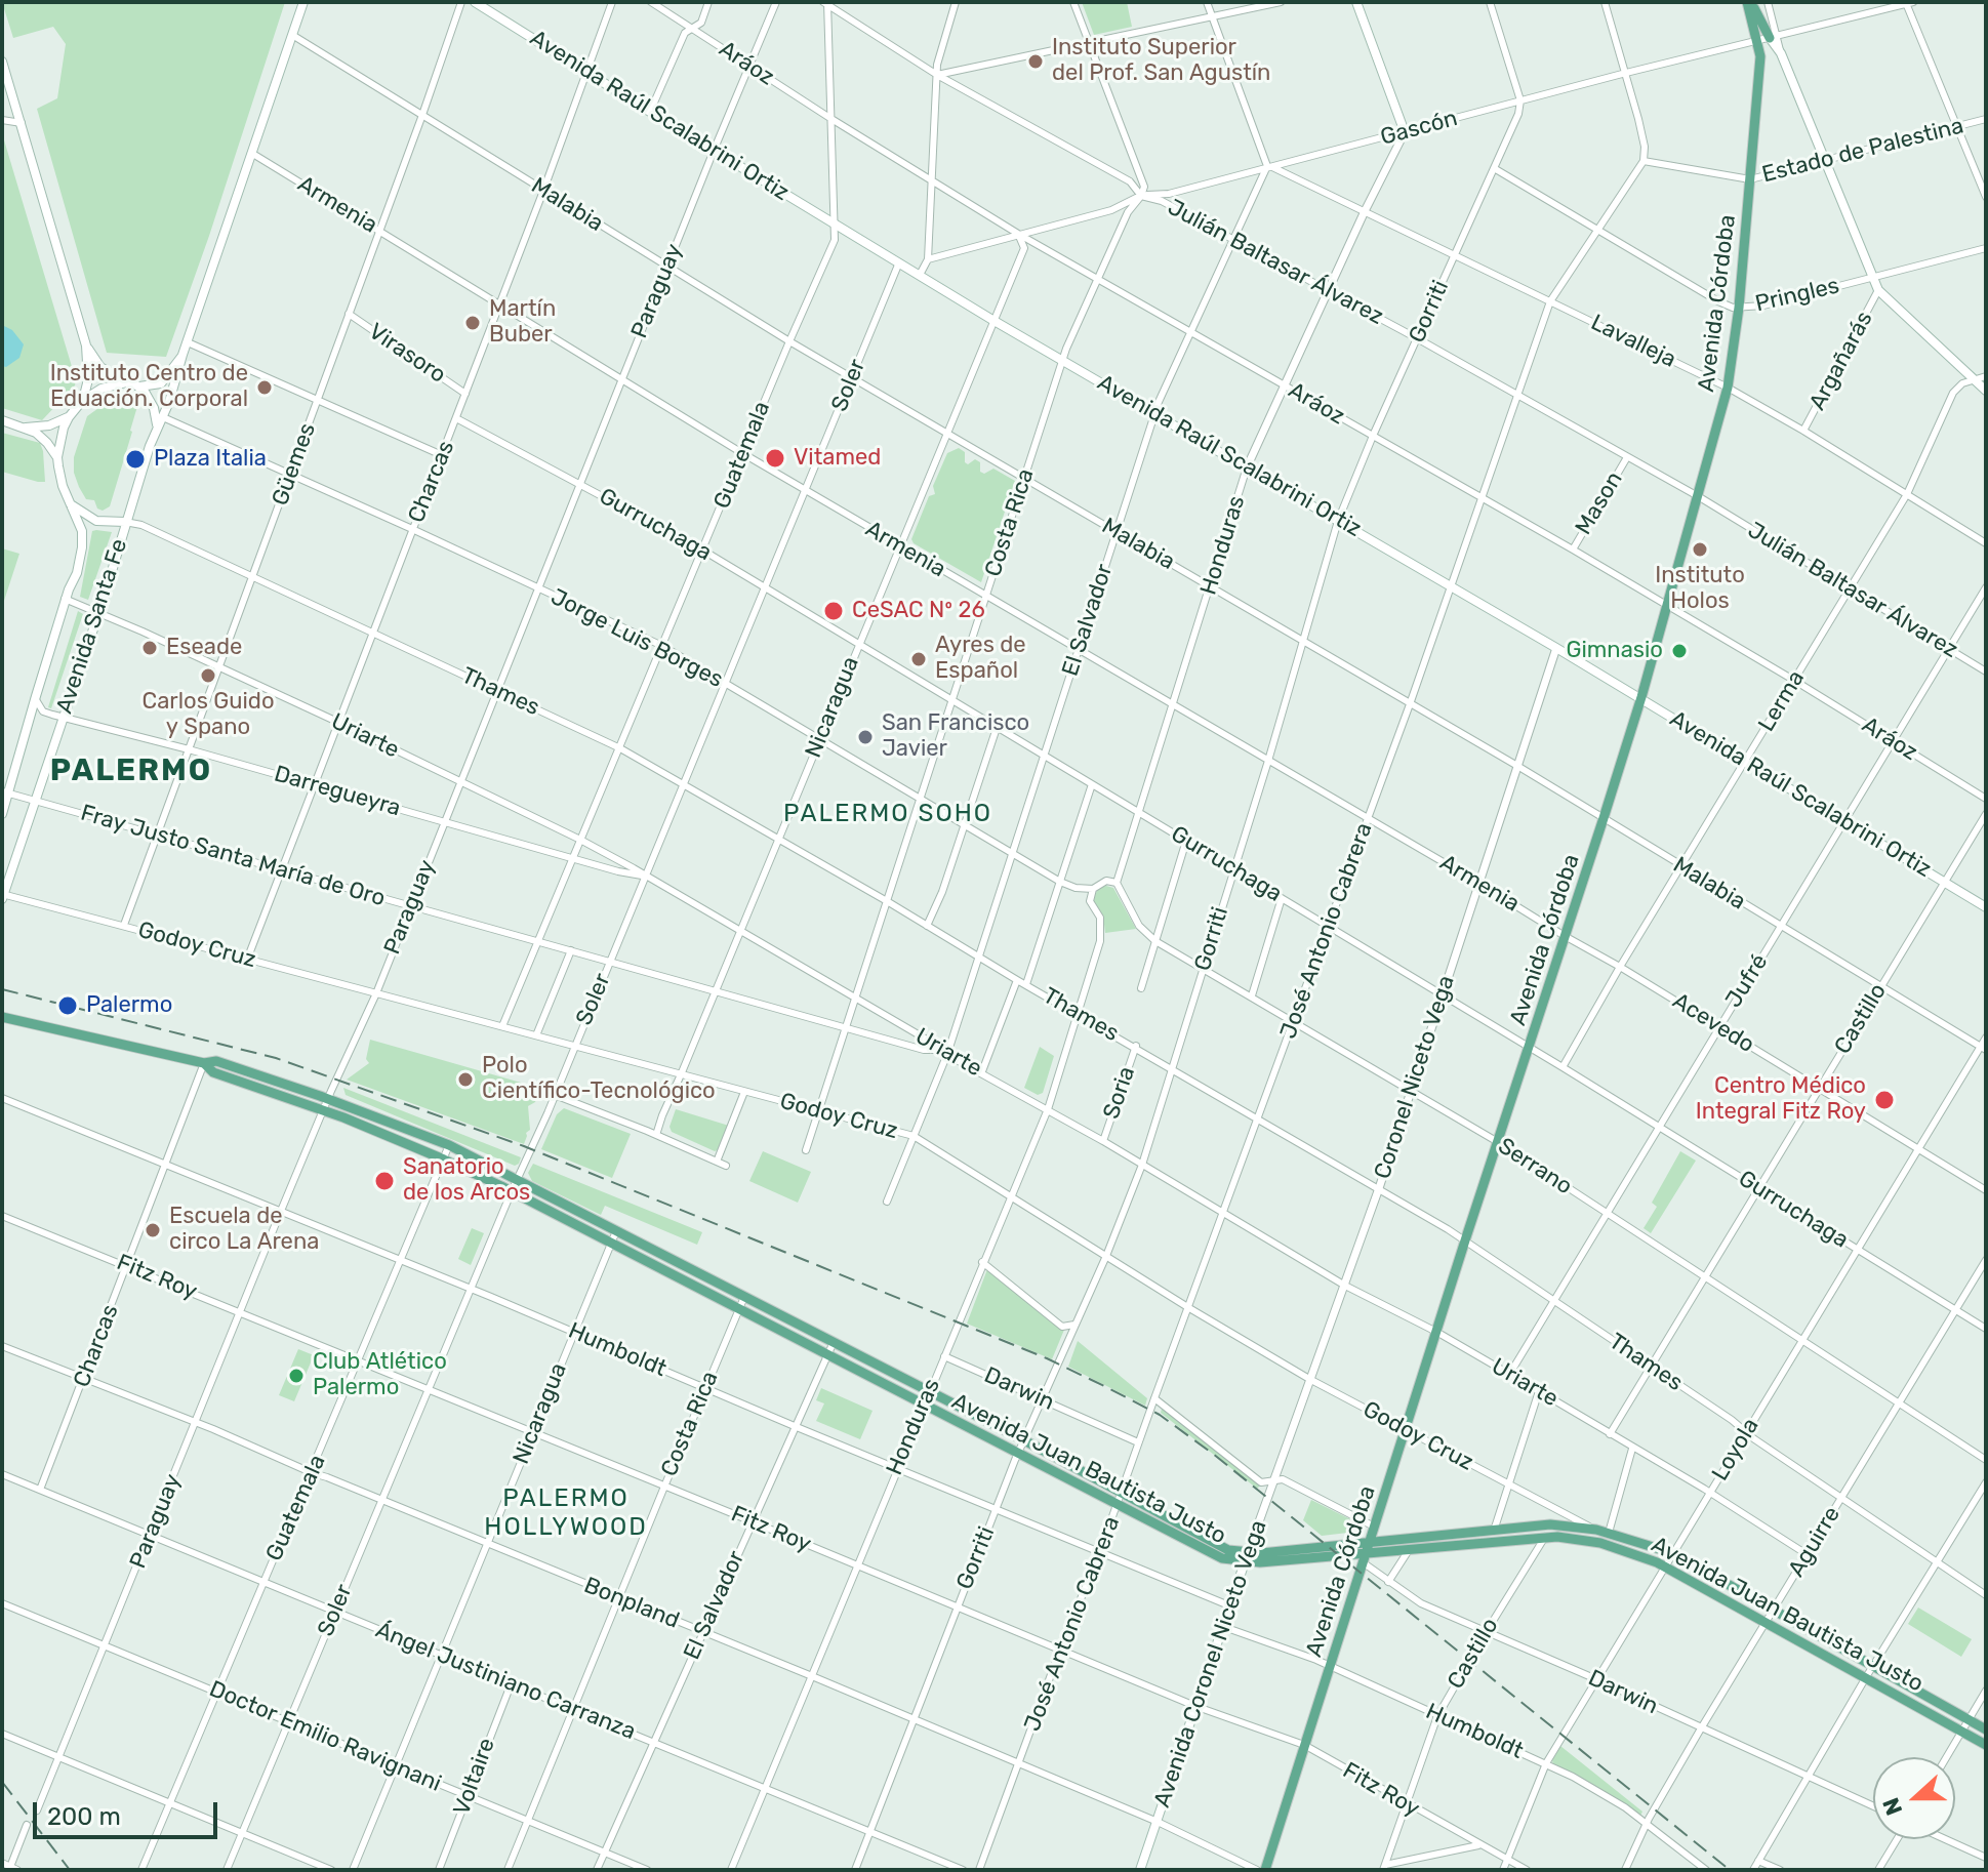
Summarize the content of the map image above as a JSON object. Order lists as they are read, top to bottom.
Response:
{
  "streets": {
    "main road": [
      "Avenida Raúl Scalabrini Ortiz",
      "Avenida Córdoba",
      "Avenida Santa Fe",
      "Avenida Juan Bautista Justo",
      "Avenida Coronel Niceto Vega"
    ],
    "street": [
      "Aráoz",
      "Gascón",
      "Estado de Palestina",
      "Armenia",
      "Malabia",
      "Julián Baltasar Álvarez",
      "Paraguay",
      "Pringles",
      "Gorriti",
      "Lavalleja",
      "Virasoro",
      "Argañarás",
      "Soler",
      "Guatemala",
      "Güemes",
      "Charcas",
      "Mason",
      "Costa Rica",
      "Gurruchaga",
      "Honduras",
      "El Salvador",
      "Jorge Luis Borges",
      "Thames",
      "Lerma",
      "Nicaragua",
      "Uriarte",
      "Darregueyra",
      "Fray Justo Santa María de Oro",
      "José Antonio Cabrera",
      "Godoy Cruz",
      "Jufré",
      "Castillo",
      "Acevedo",
      "Coronel Niceto Vega",
      "Soria",
      "Serrano",
      "Fitz Roy",
      "Humboldt",
      "Darwin",
      "Loyola",
      "Aguirre",
      "Bonpland",
      "Ángel Justiniano Carranza",
      "Doctor Emilio Ravignani",
      "Voltaire"
    ]
  },
  "crossings": [
    ["Aráoz", "Gascón"],
    ["Aráoz", "Paraguay"],
    ["Aráoz", "Avenida Córdoba"],
    ["Aráoz", "Gorriti"],
    ["Aráoz", "Guatemala"],
    ["Aráoz", "Mason"],
    ["Aráoz", "Costa Rica"],
    ["Aráoz", "Honduras"],
    ["Aráoz", "El Salvador"],
    ["Aráoz", "Lerma"],
    ["Aráoz", "Nicaragua"],
    ["Aráoz", "José Antonio Cabrera"],
    ["Aráoz", "Jufré"],
    ["Avenida Raúl Scalabrini Ortiz", "Paraguay"],
    ["Avenida Raúl Scalabrini Ortiz", "Avenida Córdoba"],
    ["Avenida Raúl Scalabrini Ortiz", "Gorriti"],
    ["Avenida Raúl Scalabrini Ortiz", "Soler"],
    ["Avenida Raúl Scalabrini Ortiz", "Guatemala"],
    ["Avenida Raúl Scalabrini Ortiz", "Charcas"],
    ["Avenida Raúl Scalabrini Ortiz", "Costa Rica"],
    ["Avenida Raúl Scalabrini Ortiz", "Honduras"],
    ["Avenida Raúl Scalabrini Ortiz", "El Salvador"],
    ["Avenida Raúl Scalabrini Ortiz", "Lerma"],
    ["Avenida Raúl Scalabrini Ortiz", "Nicaragua"],
    ["Avenida Raúl Scalabrini Ortiz", "José Antonio Cabrera"],
    ["Avenida Raúl Scalabrini Ortiz", "Jufré"],
    ["Avenida Raúl Scalabrini Ortiz", "Castillo"],
    ["Avenida Raúl Scalabrini Ortiz", "Coronel Niceto Vega"],
    ["Gascón", "Julián Baltasar Álvarez"],
    ["Gascón", "Avenida Córdoba"],
    ["Gascón", "Gorriti"],
    ["Gascón", "Lavalleja"],
    ["Gascón", "Costa Rica"],
    ["Gascón", "Honduras"],
    ["Gascón", "El Salvador"],
    ["Gascón", "Nicaragua"],
    ["Estado de Palestina", "Avenida Córdoba"],
    ["Estado de Palestina", "José Antonio Cabrera"],
    ["Armenia", "Paraguay"],
    ["Armenia", "Avenida Córdoba"],
    ["Armenia", "Gorriti"],
    ["Armenia", "Soler"],
    ["Armenia", "Guatemala"],
    ["Armenia", "Güemes"],
    ["Armenia", "Charcas"],
    ["Armenia", "Costa Rica"],
    ["Armenia", "Honduras"],
    ["Armenia", "El Salvador"],
    ["Armenia", "Avenida Santa Fe"],
    ["Armenia", "Nicaragua"],
    ["Armenia", "José Antonio Cabrera"],
    ["Armenia", "Acevedo"],
    ["Armenia", "Coronel Niceto Vega"],
    ["Malabia", "Paraguay"],
    ["Malabia", "Avenida Córdoba"],
    ["Malabia", "Gorriti"],
    ["Malabia", "Soler"],
    ["Malabia", "Guatemala"],
    ["Malabia", "Güemes"],
    ["Malabia", "Charcas"],
    ["Malabia", "Costa Rica"],
    ["Malabia", "Honduras"],
    ["Malabia", "El Salvador"],
    ["Malabia", "Avenida Santa Fe"],
    ["Malabia", "Lerma"],
    ["Malabia", "Nicaragua"],
    ["Malabia", "José Antonio Cabrera"],
    ["Malabia", "Jufré"],
    ["Malabia", "Castillo"],
    ["Malabia", "Coronel Niceto Vega"],
    ["Malabia", "Loyola"],
    ["Julián Baltasar Álvarez", "Avenida Córdoba"],
    ["Julián Baltasar Álvarez", "Gorriti"],
    ["Julián Baltasar Álvarez", "Guatemala"],
    ["Julián Baltasar Álvarez", "Mason"],
    ["Julián Baltasar Álvarez", "Costa Rica"],
    ["Julián Baltasar Álvarez", "Honduras"],
    ["Julián Baltasar Álvarez", "El Salvador"],
    ["Julián Baltasar Álvarez", "Lerma"],
    ["Julián Baltasar Álvarez", "José Antonio Cabrera"],
    ["Julián Baltasar Álvarez", "Jufré"],
    ["Paraguay", "Gurruchaga"],
    ["Paraguay", "Jorge Luis Borges"],
    ["Paraguay", "Thames"],
    ["Paraguay", "Uriarte"],
    ["Paraguay", "Darregueyra"],
    ["Paraguay", "Fray Justo Santa María de Oro"],
    ["Paraguay", "Godoy Cruz"],
    ["Paraguay", "Fitz Roy"],
    ["Paraguay", "Humboldt"],
    ["Paraguay", "Avenida Juan Bautista Justo"],
    ["Paraguay", "Bonpland"],
    ["Paraguay", "Ángel Justiniano Carranza"],
    ["Paraguay", "Doctor Emilio Ravignani"],
    ["Pringles", "Avenida Córdoba"],
    ["Pringles", "Gorriti"],
    ["Pringles", "José Antonio Cabrera"],
    ["Avenida Córdoba", "Lavalleja"],
    ["Avenida Córdoba", "Gurruchaga"],
    ["Avenida Córdoba", "Thames"],
    ["Avenida Córdoba", "Uriarte"],
    ["Avenida Córdoba", "Godoy Cruz"],
    ["Avenida Córdoba", "Acevedo"],
    ["Avenida Córdoba", "Serrano"],
    ["Avenida Córdoba", "Fitz Roy"],
    ["Avenida Córdoba", "Humboldt"],
    ["Avenida Córdoba", "Darwin"],
    ["Avenida Córdoba", "Avenida Juan Bautista Justo"],
    ["Gorriti", "Lavalleja"],
    ["Gorriti", "Gurruchaga"],
    ["Gorriti", "Thames"],
    ["Gorriti", "Uriarte"],
    ["Gorriti", "Godoy Cruz"],
    ["Gorriti", "Serrano"],
    ["Gorriti", "Fitz Roy"],
    ["Gorriti", "Humboldt"],
    ["Gorriti", "Darwin"],
    ["Gorriti", "Avenida Juan Bautista Justo"],
    ["Gorriti", "Bonpland"],
    ["Gorriti", "Ángel Justiniano Carranza"],
    ["Lavalleja", "Argañarás"],
    ["Lavalleja", "Honduras"],
    ["Lavalleja", "El Salvador"],
    ["Lavalleja", "Lerma"],
    ["Lavalleja", "José Antonio Cabrera"],
    ["Virasoro", "Güemes"],
    ["Virasoro", "Charcas"],
    ["Soler", "Gurruchaga"],
    ["Soler", "Jorge Luis Borges"],
    ["Soler", "Thames"],
    ["Soler", "Uriarte"],
    ["Soler", "Darregueyra"],
    ["Soler", "Fray Justo Santa María de Oro"],
    ["Soler", "Godoy Cruz"],
    ["Soler", "Fitz Roy"],
    ["Soler", "Humboldt"],
    ["Soler", "Avenida Juan Bautista Justo"],
    ["Soler", "Bonpland"],
    ["Soler", "Ángel Justiniano Carranza"],
    ["Soler", "Doctor Emilio Ravignani"],
    ["Guatemala", "Gurruchaga"],
    ["Guatemala", "Jorge Luis Borges"],
    ["Guatemala", "Thames"],
    ["Guatemala", "Uriarte"],
    ["Guatemala", "Darregueyra"],
    ["Guatemala", "Fray Justo Santa María de Oro"],
    ["Guatemala", "Godoy Cruz"],
    ["Guatemala", "Fitz Roy"],
    ["Guatemala", "Humboldt"],
    ["Guatemala", "Avenida Juan Bautista Justo"],
    ["Guatemala", "Bonpland"],
    ["Guatemala", "Ángel Justiniano Carranza"],
    ["Guatemala", "Doctor Emilio Ravignani"],
    ["Güemes", "Jorge Luis Borges"],
    ["Güemes", "Thames"],
    ["Güemes", "Uriarte"],
    ["Güemes", "Darregueyra"],
    ["Güemes", "Fray Justo Santa María de Oro"],
    ["Güemes", "Godoy Cruz"],
    ["Charcas", "Gurruchaga"],
    ["Charcas", "Jorge Luis Borges"],
    ["Charcas", "Thames"],
    ["Charcas", "Uriarte"],
    ["Charcas", "Darregueyra"],
    ["Charcas", "Fray Justo Santa María de Oro"],
    ["Charcas", "Godoy Cruz"],
    ["Charcas", "Fitz Roy"],
    ["Charcas", "Humboldt"],
    ["Charcas", "Avenida Juan Bautista Justo"],
    ["Charcas", "Bonpland"],
    ["Charcas", "Ángel Justiniano Carranza"],
    ["Costa Rica", "Gurruchaga"],
    ["Costa Rica", "Jorge Luis Borges"],
    ["Costa Rica", "Thames"],
    ["Costa Rica", "Uriarte"],
    ["Costa Rica", "Fray Justo Santa María de Oro"],
    ["Costa Rica", "Godoy Cruz"],
    ["Costa Rica", "Fitz Roy"],
    ["Costa Rica", "Humboldt"],
    ["Costa Rica", "Avenida Juan Bautista Justo"],
    ["Costa Rica", "Bonpland"],
    ["Costa Rica", "Ángel Justiniano Carranza"],
    ["Costa Rica", "Doctor Emilio Ravignani"],
    ["Gurruchaga", "Honduras"],
    ["Gurruchaga", "El Salvador"],
    ["Gurruchaga", "Lerma"],
    ["Gurruchaga", "Nicaragua"],
    ["Gurruchaga", "José Antonio Cabrera"],
    ["Gurruchaga", "Jufré"],
    ["Gurruchaga", "Castillo"],
    ["Gurruchaga", "Coronel Niceto Vega"],
    ["Gurruchaga", "Loyola"],
    ["Gurruchaga", "Aguirre"],
    ["Honduras", "Jorge Luis Borges"],
    ["Honduras", "Thames"],
    ["Honduras", "Uriarte"],
    ["Honduras", "Godoy Cruz"],
    ["Honduras", "Serrano"],
    ["Honduras", "Fitz Roy"],
    ["Honduras", "Humboldt"],
    ["Honduras", "Darwin"],
    ["Honduras", "Avenida Juan Bautista Justo"],
    ["Honduras", "Bonpland"],
    ["Honduras", "Ángel Justiniano Carranza"],
    ["El Salvador", "Jorge Luis Borges"],
    ["El Salvador", "Thames"],
    ["El Salvador", "Uriarte"],
    ["El Salvador", "Godoy Cruz"],
    ["El Salvador", "Fitz Roy"],
    ["El Salvador", "Humboldt"],
    ["El Salvador", "Avenida Juan Bautista Justo"],
    ["El Salvador", "Bonpland"],
    ["El Salvador", "Ángel Justiniano Carranza"],
    ["El Salvador", "Doctor Emilio Ravignani"],
    ["Avenida Santa Fe", "Jorge Luis Borges"],
    ["Avenida Santa Fe", "Thames"],
    ["Avenida Santa Fe", "Uriarte"],
    ["Avenida Santa Fe", "Darregueyra"],
    ["Avenida Santa Fe", "Fray Justo Santa María de Oro"],
    ["Avenida Santa Fe", "Godoy Cruz"],
    ["Jorge Luis Borges", "Thames"],
    ["Jorge Luis Borges", "Nicaragua"],
    ["Thames", "Nicaragua"],
    ["Thames", "José Antonio Cabrera"],
    ["Thames", "Jufré"],
    ["Thames", "Castillo"],
    ["Thames", "Coronel Niceto Vega"],
    ["Thames", "Soria"],
    ["Thames", "Loyola"],
    ["Thames", "Aguirre"],
    ["Lerma", "Acevedo"],
    ["Nicaragua", "Uriarte"],
    ["Nicaragua", "Fray Justo Santa María de Oro"],
    ["Nicaragua", "Godoy Cruz"],
    ["Nicaragua", "Fitz Roy"],
    ["Nicaragua", "Humboldt"],
    ["Nicaragua", "Avenida Juan Bautista Justo"],
    ["Nicaragua", "Bonpland"],
    ["Nicaragua", "Ángel Justiniano Carranza"],
    ["Nicaragua", "Doctor Emilio Ravignani"],
    ["Uriarte", "Darregueyra"],
    ["Uriarte", "Fray Justo Santa María de Oro"],
    ["Uriarte", "José Antonio Cabrera"],
    ["Uriarte", "Jufré"],
    ["Uriarte", "Castillo"],
    ["Uriarte", "Coronel Niceto Vega"],
    ["Uriarte", "Soria"],
    ["Uriarte", "Loyola"],
    ["Uriarte", "Aguirre"],
    ["José Antonio Cabrera", "Godoy Cruz"],
    ["José Antonio Cabrera", "Serrano"],
    ["José Antonio Cabrera", "Fitz Roy"],
    ["José Antonio Cabrera", "Humboldt"],
    ["José Antonio Cabrera", "Darwin"],
    ["José Antonio Cabrera", "Avenida Juan Bautista Justo"],
    ["José Antonio Cabrera", "Bonpland"],
    ["Godoy Cruz", "Coronel Niceto Vega"],
    ["Godoy Cruz", "Avenida Juan Bautista Justo"],
    ["Jufré", "Acevedo"],
    ["Jufré", "Serrano"],
    ["Castillo", "Acevedo"],
    ["Castillo", "Serrano"],
    ["Castillo", "Fitz Roy"],
    ["Castillo", "Humboldt"],
    ["Castillo", "Darwin"],
    ["Castillo", "Avenida Juan Bautista Justo"],
    ["Acevedo", "Loyola"],
    ["Coronel Niceto Vega", "Serrano"],
    ["Coronel Niceto Vega", "Avenida Coronel Niceto Vega"],
    ["Serrano", "Loyola"],
    ["Serrano", "Aguirre"],
    ["Fitz Roy", "Loyola"],
    ["Fitz Roy", "Avenida Coronel Niceto Vega"],
    ["Humboldt", "Loyola"],
    ["Humboldt", "Aguirre"],
    ["Humboldt", "Avenida Coronel Niceto Vega"],
    ["Darwin", "Loyola"],
    ["Darwin", "Avenida Juan Bautista Justo"],
    ["Darwin", "Aguirre"],
    ["Loyola", "Avenida Juan Bautista Justo"],
    ["Avenida Juan Bautista Justo", "Aguirre"],
    ["Avenida Juan Bautista Justo", "Avenida Coronel Niceto Vega"],
    ["Bonpland", "Avenida Coronel Niceto Vega"],
    ["Ángel Justiniano Carranza", "Voltaire"],
    ["Doctor Emilio Ravignani", "Voltaire"]
  ],
  "districts": ["PALERMO", "PALERMO SOHO", "PALERMO HOLLYWOOD"],
  "places": [
    "Instituto Superior del Prof. San Agustín",
    "Martín Buber",
    "Instituto Centro de Eduación. Corporal",
    "Vitamed",
    "Plaza Italia",
    "Instituto Holos",
    "CeSAC Nº 26",
    "Eseade",
    "Gimnasio",
    "Ayres de Español",
    "Carlos Guido y Spano",
    "San Francisco Javier",
    "Palermo",
    "Polo Científico-Tecnológico",
    "Centro Médico Integral Fitz Roy",
    "Sanatorio de los Arcos",
    "Escuela de circo La Arena",
    "Club Atlético Palermo"
  ],
  "scale_bar": "200 m",
  "north": "left"
}
